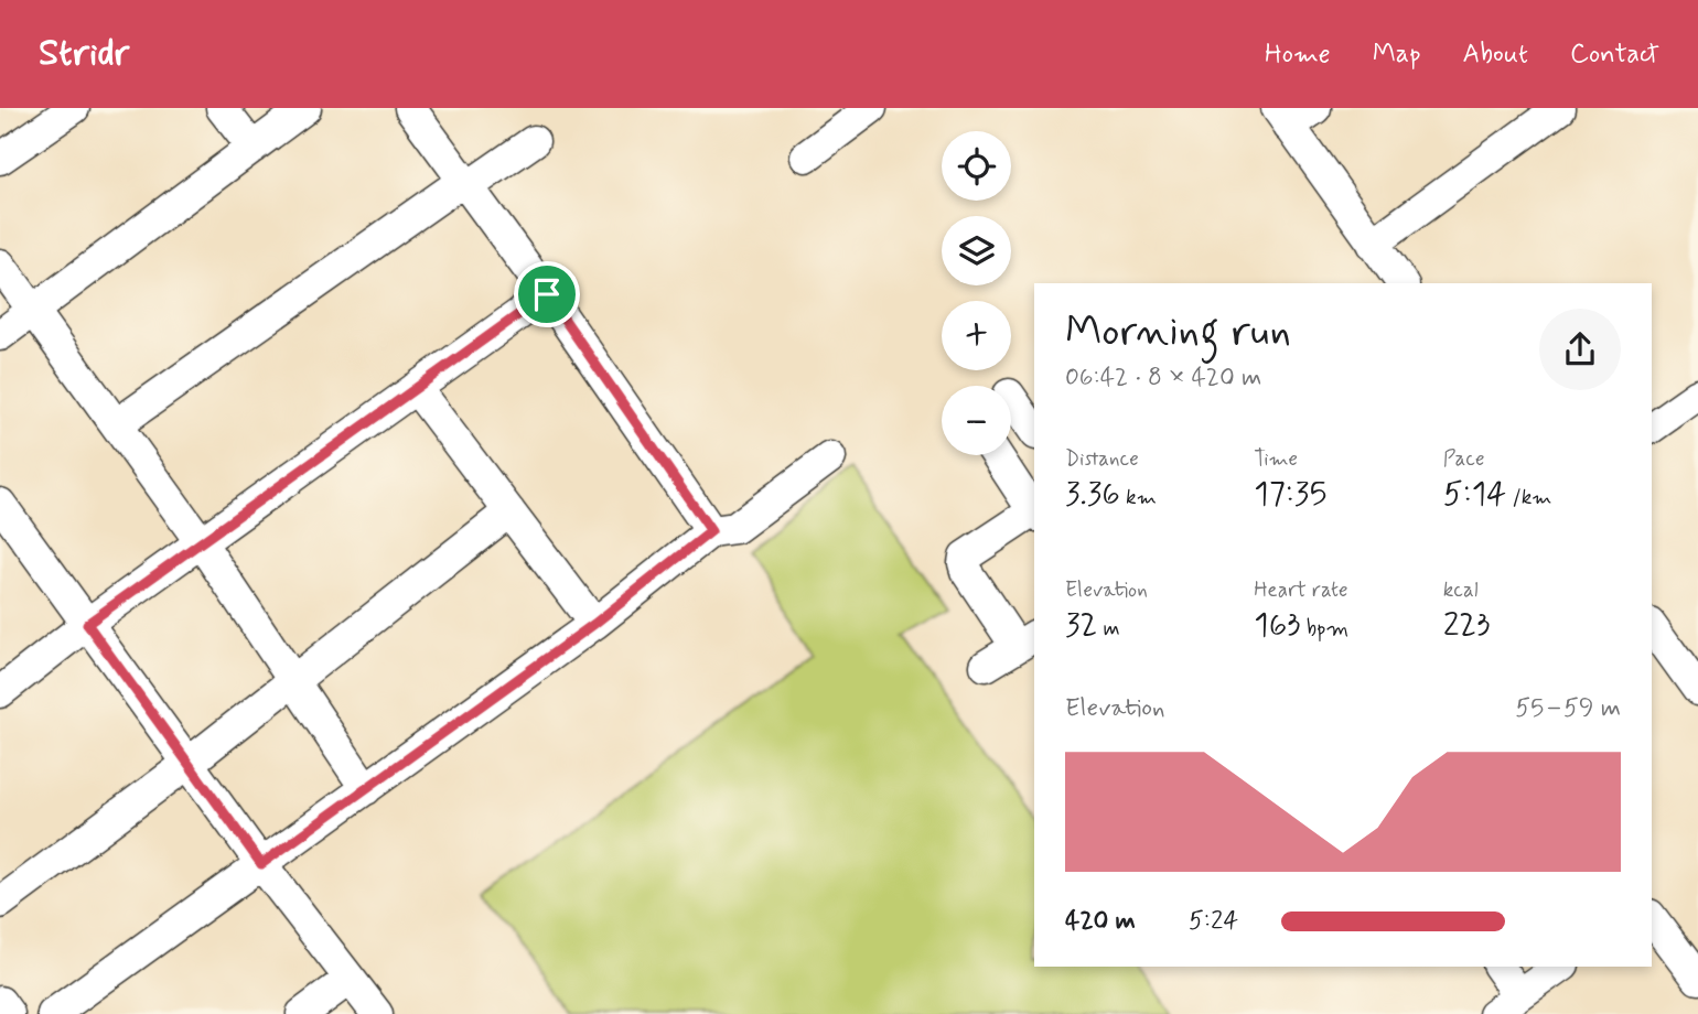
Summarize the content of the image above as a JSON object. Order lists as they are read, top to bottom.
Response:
{
  "page": {
    "header": "Stridr",
    "nav": [
      "Home",
      "Map",
      "About",
      "Contact"
    ],
    "map_buttons": ["+", "−"],
    "heading": ["Morning run", "06:42 · 8 × 420 m"],
    "stats": [
      ["Distance", "3.36 km"],
      ["Time", "17:35"],
      ["Pace", "5:14 /km"],
      ["Elevation", "32 m"],
      ["Heart rate", "163 bpm"],
      ["kcal", "223"]
    ],
    "chart": ["Elevation", "55–59 m"],
    "list": [
      {
        "name": "420 m",
        "note": "5:24"
      }
    ]
  }
}
